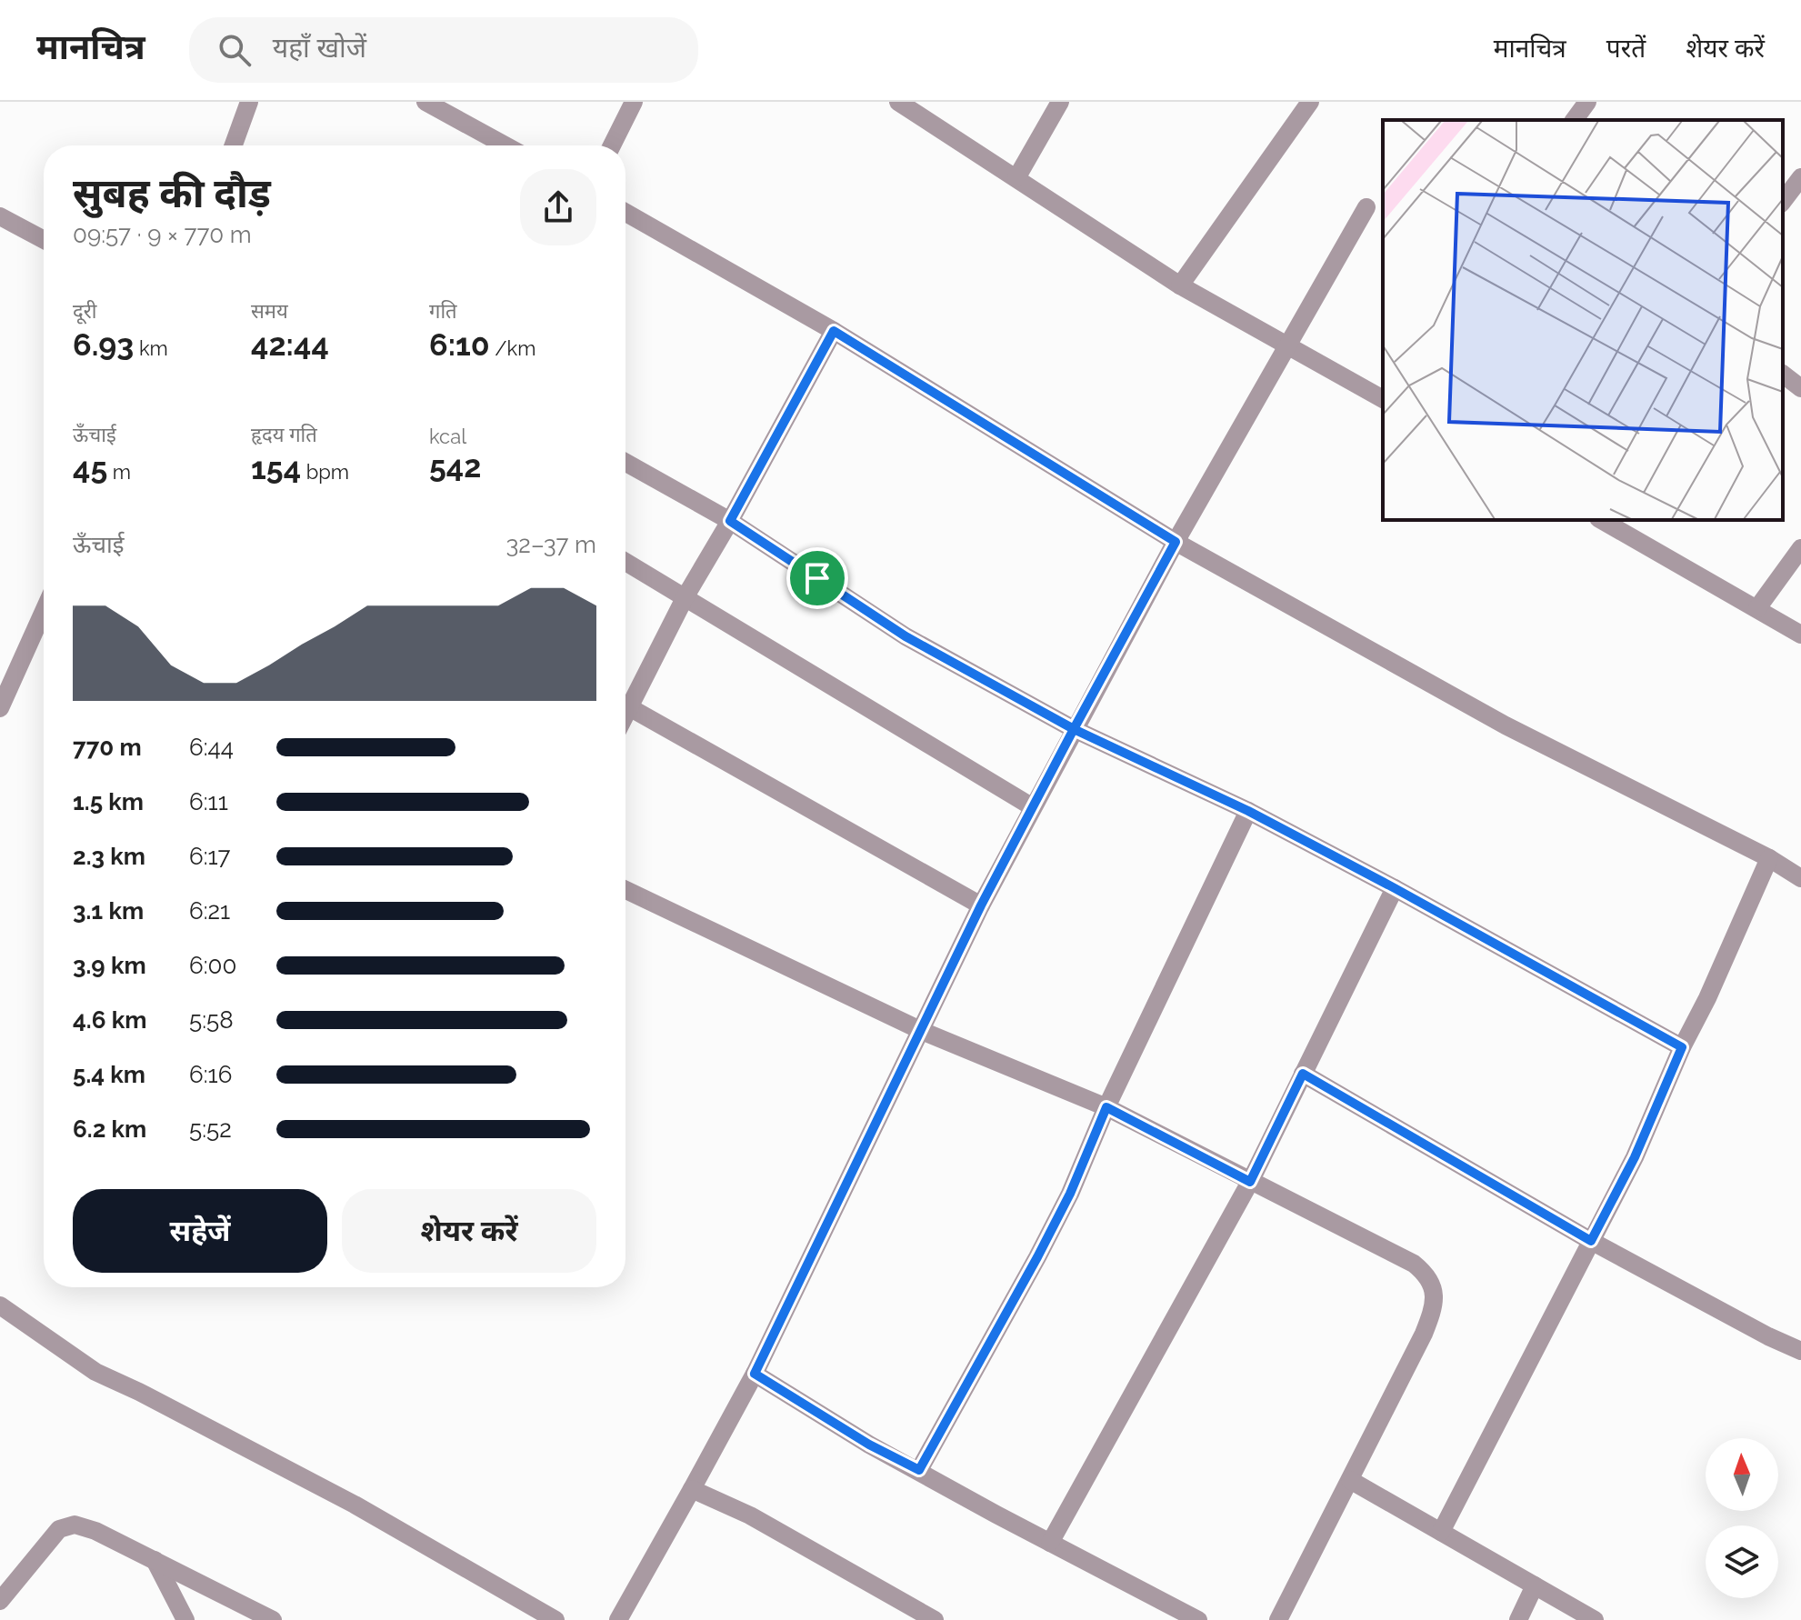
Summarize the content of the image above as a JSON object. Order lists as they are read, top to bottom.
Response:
{
  "north": "top",
  "page": {
    "header": "मानचित्र",
    "search": "यहाँ खोजें",
    "nav": ["मानचित्र", "परतें", "शेयर करें"],
    "heading": ["सुबह की दौड़", "09:57 · 9 × 770 m"],
    "stats": [
      ["दूरी", "6.93 km"],
      ["समय", "42:44"],
      ["गति", "6:10 /km"],
      ["ऊँचाई", "45 m"],
      ["हृदय गति", "154 bpm"],
      ["kcal", "542"]
    ],
    "chart": ["ऊँचाई", "32–37 m"],
    "list": [
      {
        "name": "770 m",
        "note": "6:44"
      },
      {
        "name": "1.5 km",
        "note": "6:11"
      },
      {
        "name": "2.3 km",
        "note": "6:17"
      },
      {
        "name": "3.1 km",
        "note": "6:21"
      },
      {
        "name": "3.9 km",
        "note": "6:00"
      },
      {
        "name": "4.6 km",
        "note": "5:58"
      },
      {
        "name": "5.4 km",
        "note": "6:16"
      },
      {
        "name": "6.2 km",
        "note": "5:52"
      }
    ],
    "buttons": ["सहेजें", "शेयर करें"]
  }
}
